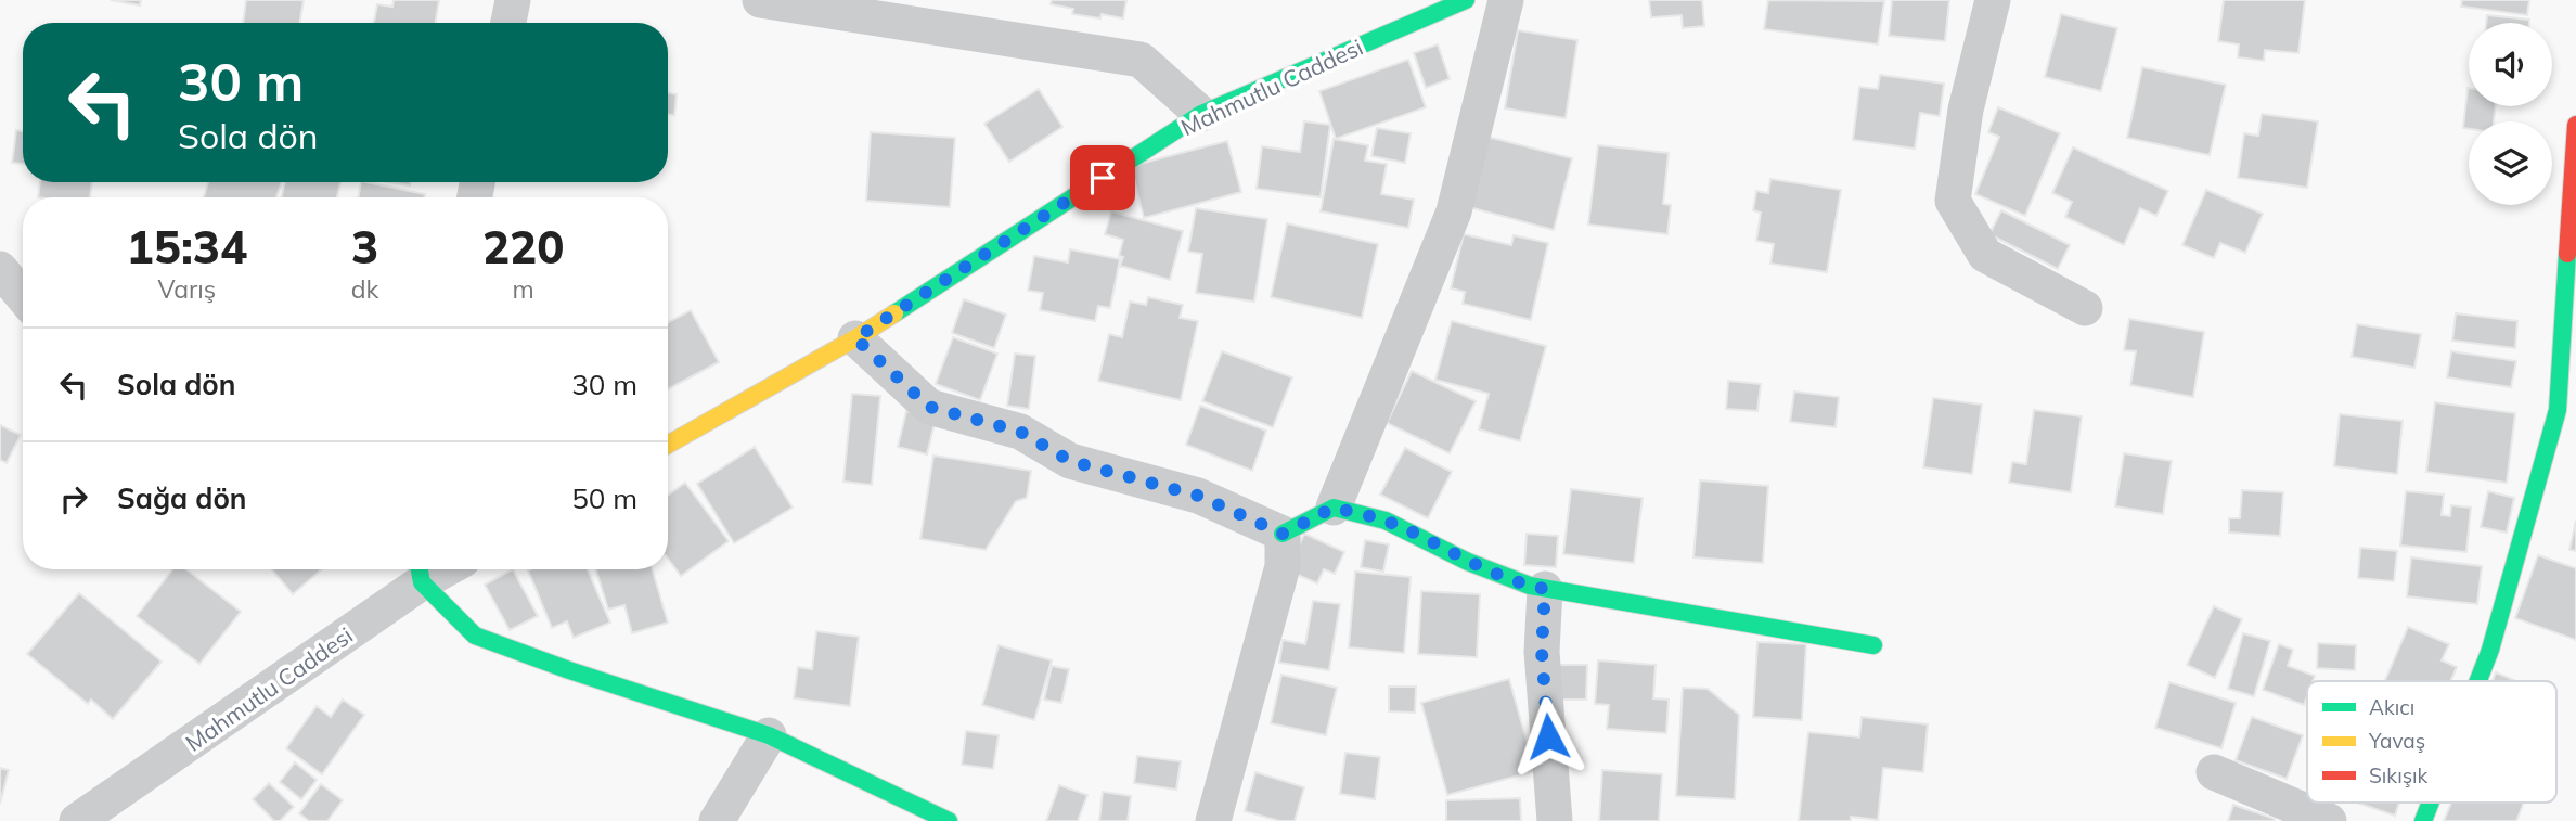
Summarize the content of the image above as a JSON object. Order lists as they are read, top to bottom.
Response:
{
  "streets": {
    "street": ["Mahmutlu Caddesi"]
  },
  "legend": ["Akıcı", "Yavaş", "Sıkışık"],
  "page": {
    "turn": ["30 m", "Sola dön"],
    "eta": [
      "15:34",
      "Varış",
      "3",
      "dk",
      "220",
      "m"
    ],
    "list": [
      {
        "name": "Sola dön",
        "value": "30 m"
      },
      {
        "name": "Sağa dön",
        "value": "50 m"
      }
    ]
  }
}
